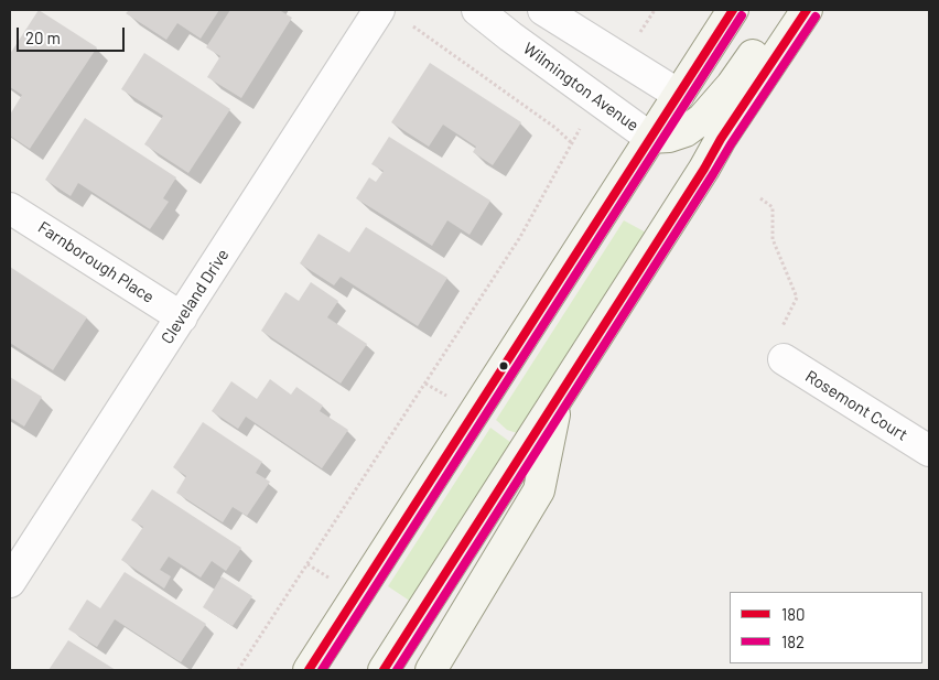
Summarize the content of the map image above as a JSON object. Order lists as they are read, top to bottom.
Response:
{
  "streets": {
    "street": [
      "Wilmington Avenue",
      "Farnborough Place",
      "Cleveland Drive",
      "Rosemont Court"
    ]
  },
  "crossings": [
    ["Farnborough Place", "Cleveland Drive"]
  ],
  "lines": ["transit line 180", "transit line 182"],
  "legend": ["180", "182"],
  "scale_bar": "20 m"
}
